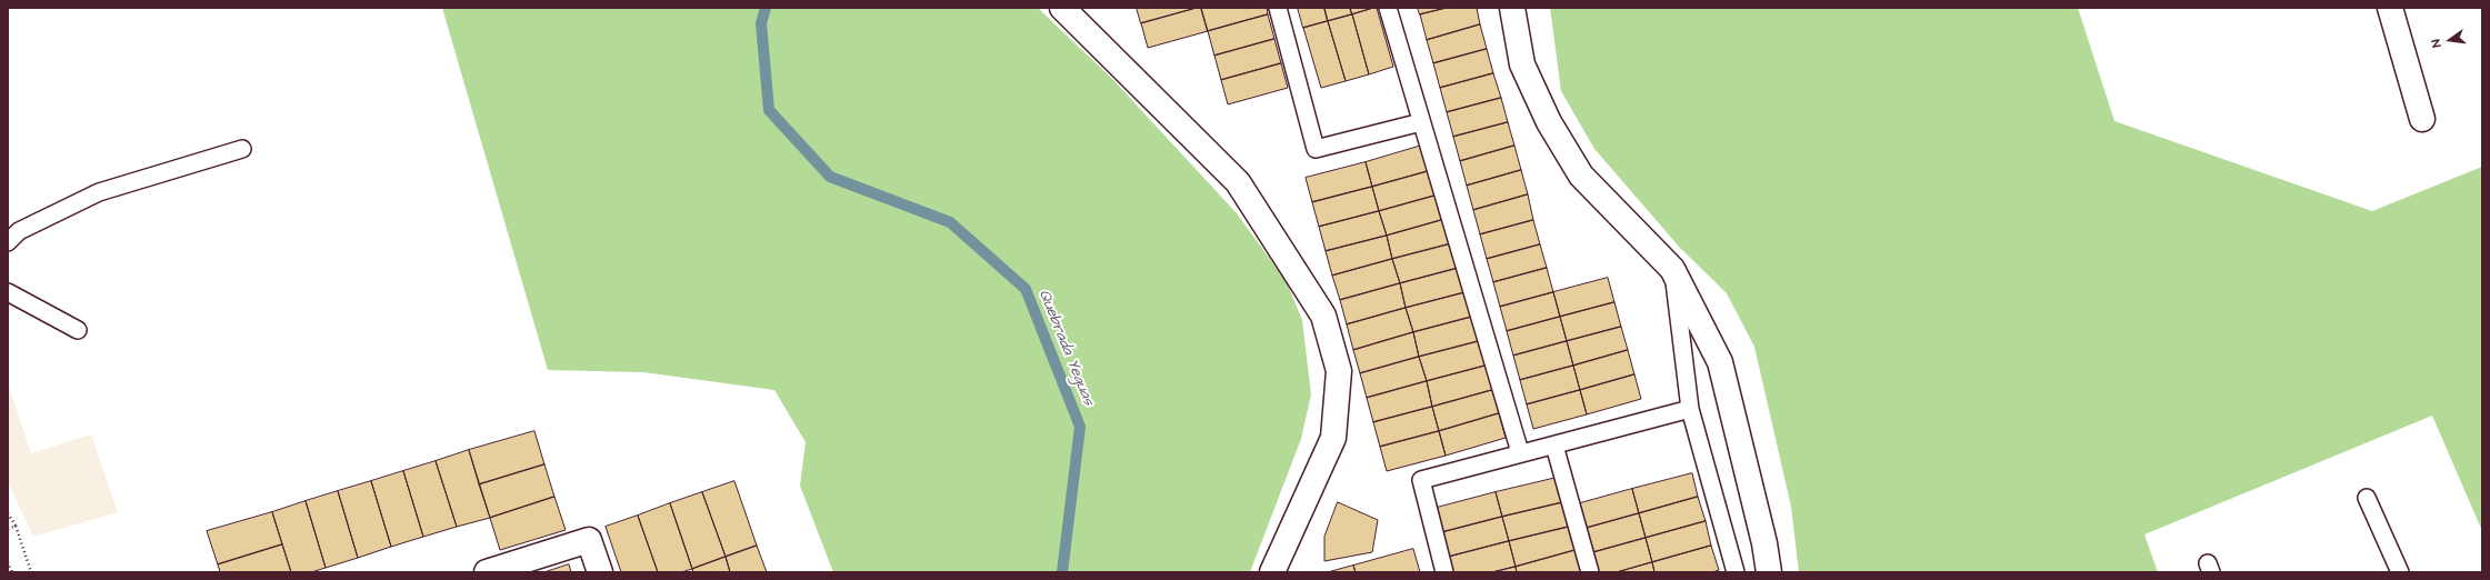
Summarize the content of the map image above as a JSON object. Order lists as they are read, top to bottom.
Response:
{
  "water": ["Quebrada Yeguas"],
  "north": "left"
}
